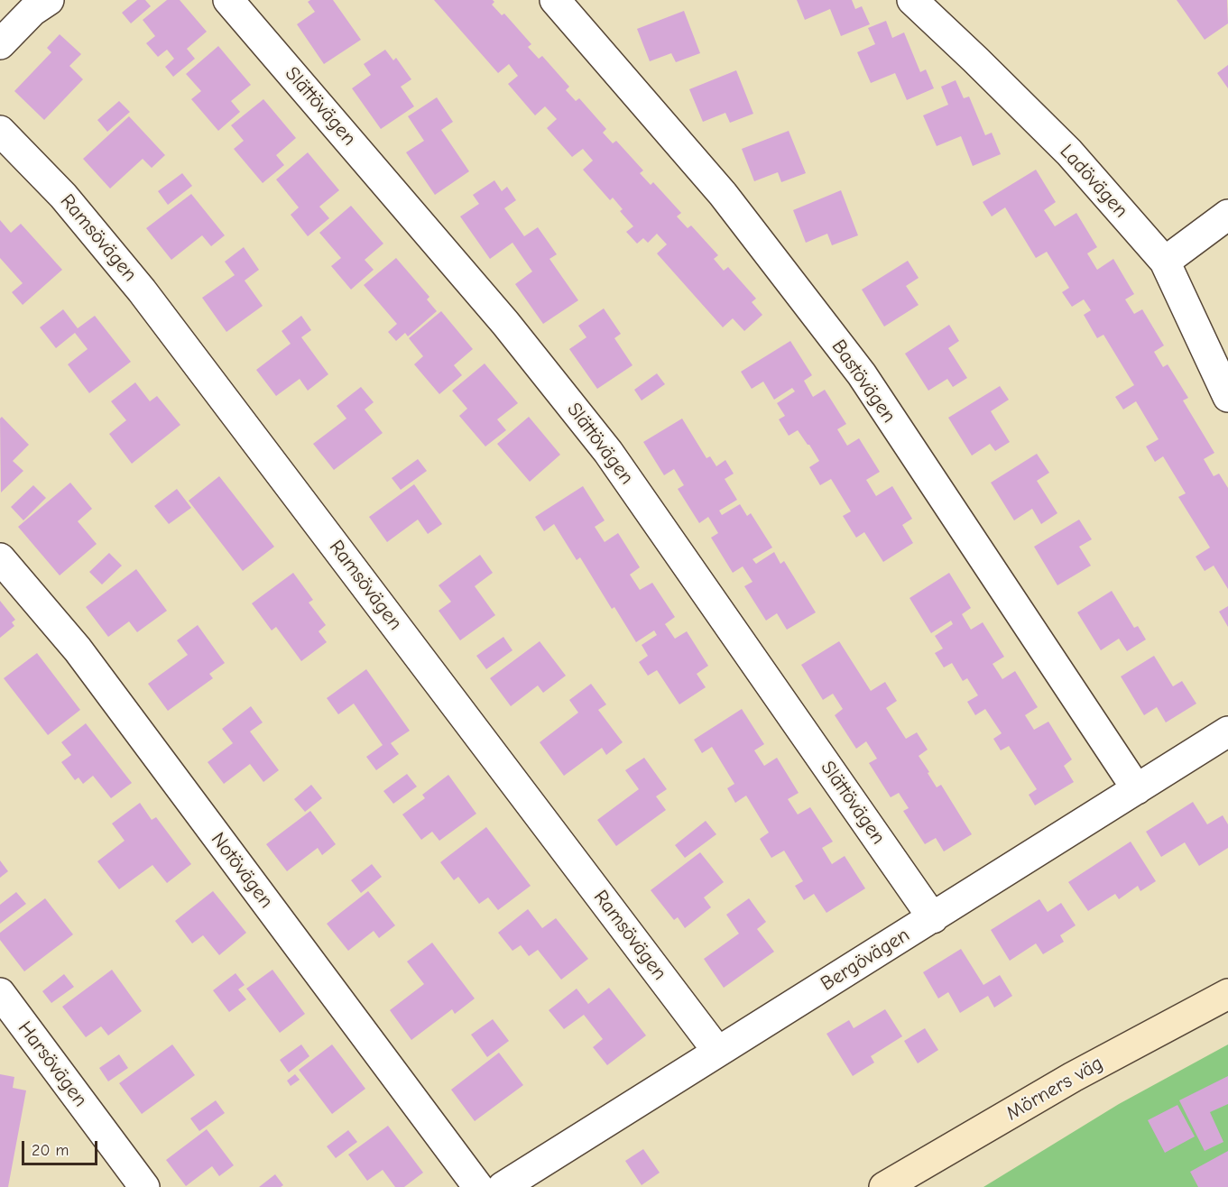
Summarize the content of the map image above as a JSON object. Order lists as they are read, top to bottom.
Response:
{
  "streets": {
    "main road": ["Mörners väg"],
    "street": [
      "Slättövägen",
      "Ladövägen",
      "Ramsövägen",
      "Bastövägen",
      "Notövägen",
      "Bergövägen",
      "Harsövägen"
    ]
  },
  "crossings": [
    ["Slättövägen", "Bergövägen"],
    ["Ramsövägen", "Bergövägen"],
    ["Bastövägen", "Bergövägen"]
  ],
  "scale_bar": "20 m"
}
